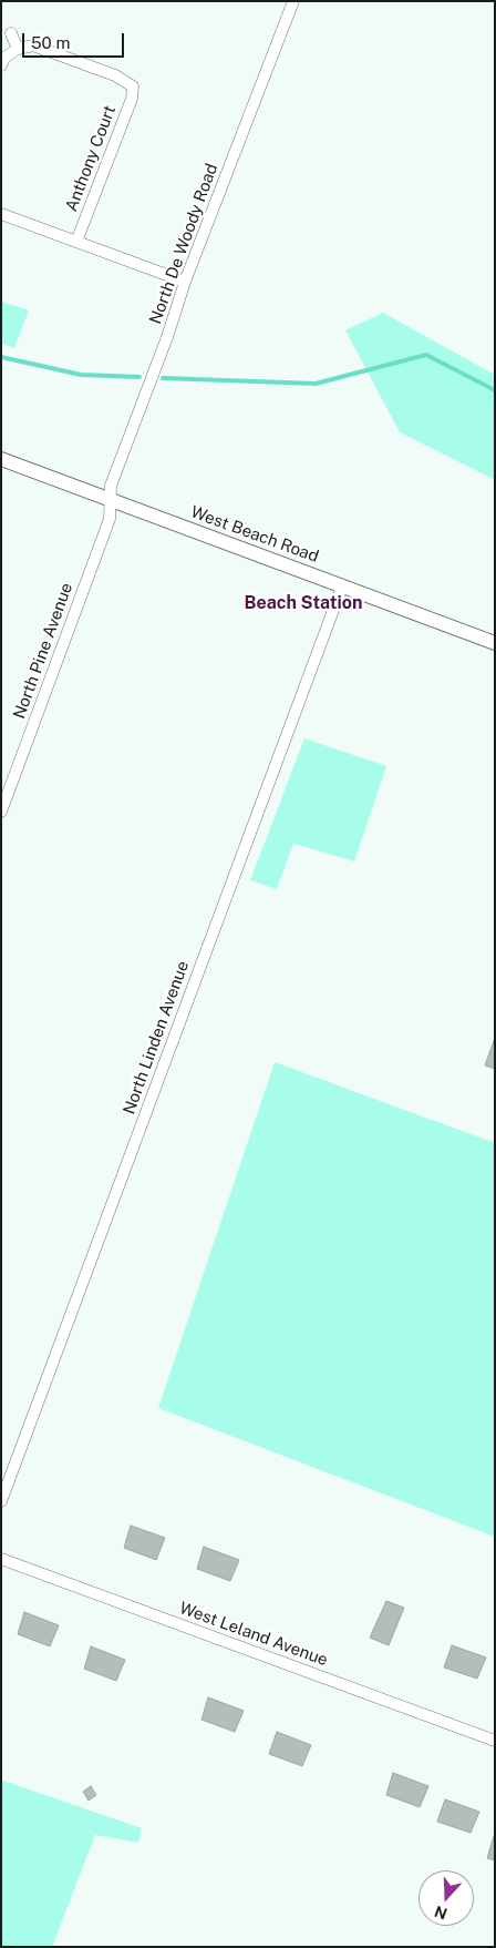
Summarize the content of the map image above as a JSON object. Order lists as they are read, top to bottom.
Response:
{
  "streets": {
    "street": [
      "Anthony Court",
      "North De Woody Road",
      "West Beach Road",
      "North Pine Avenue",
      "North Linden Avenue",
      "West Leland Avenue"
    ]
  },
  "crossings": [
    ["North De Woody Road", "West Beach Road"],
    ["North De Woody Road", "North Pine Avenue"],
    ["West Beach Road", "North Pine Avenue"],
    ["West Beach Road", "North Linden Avenue"]
  ],
  "districts": ["Beach Station"],
  "scale_bar": "50 m",
  "north": "bottom"
}
